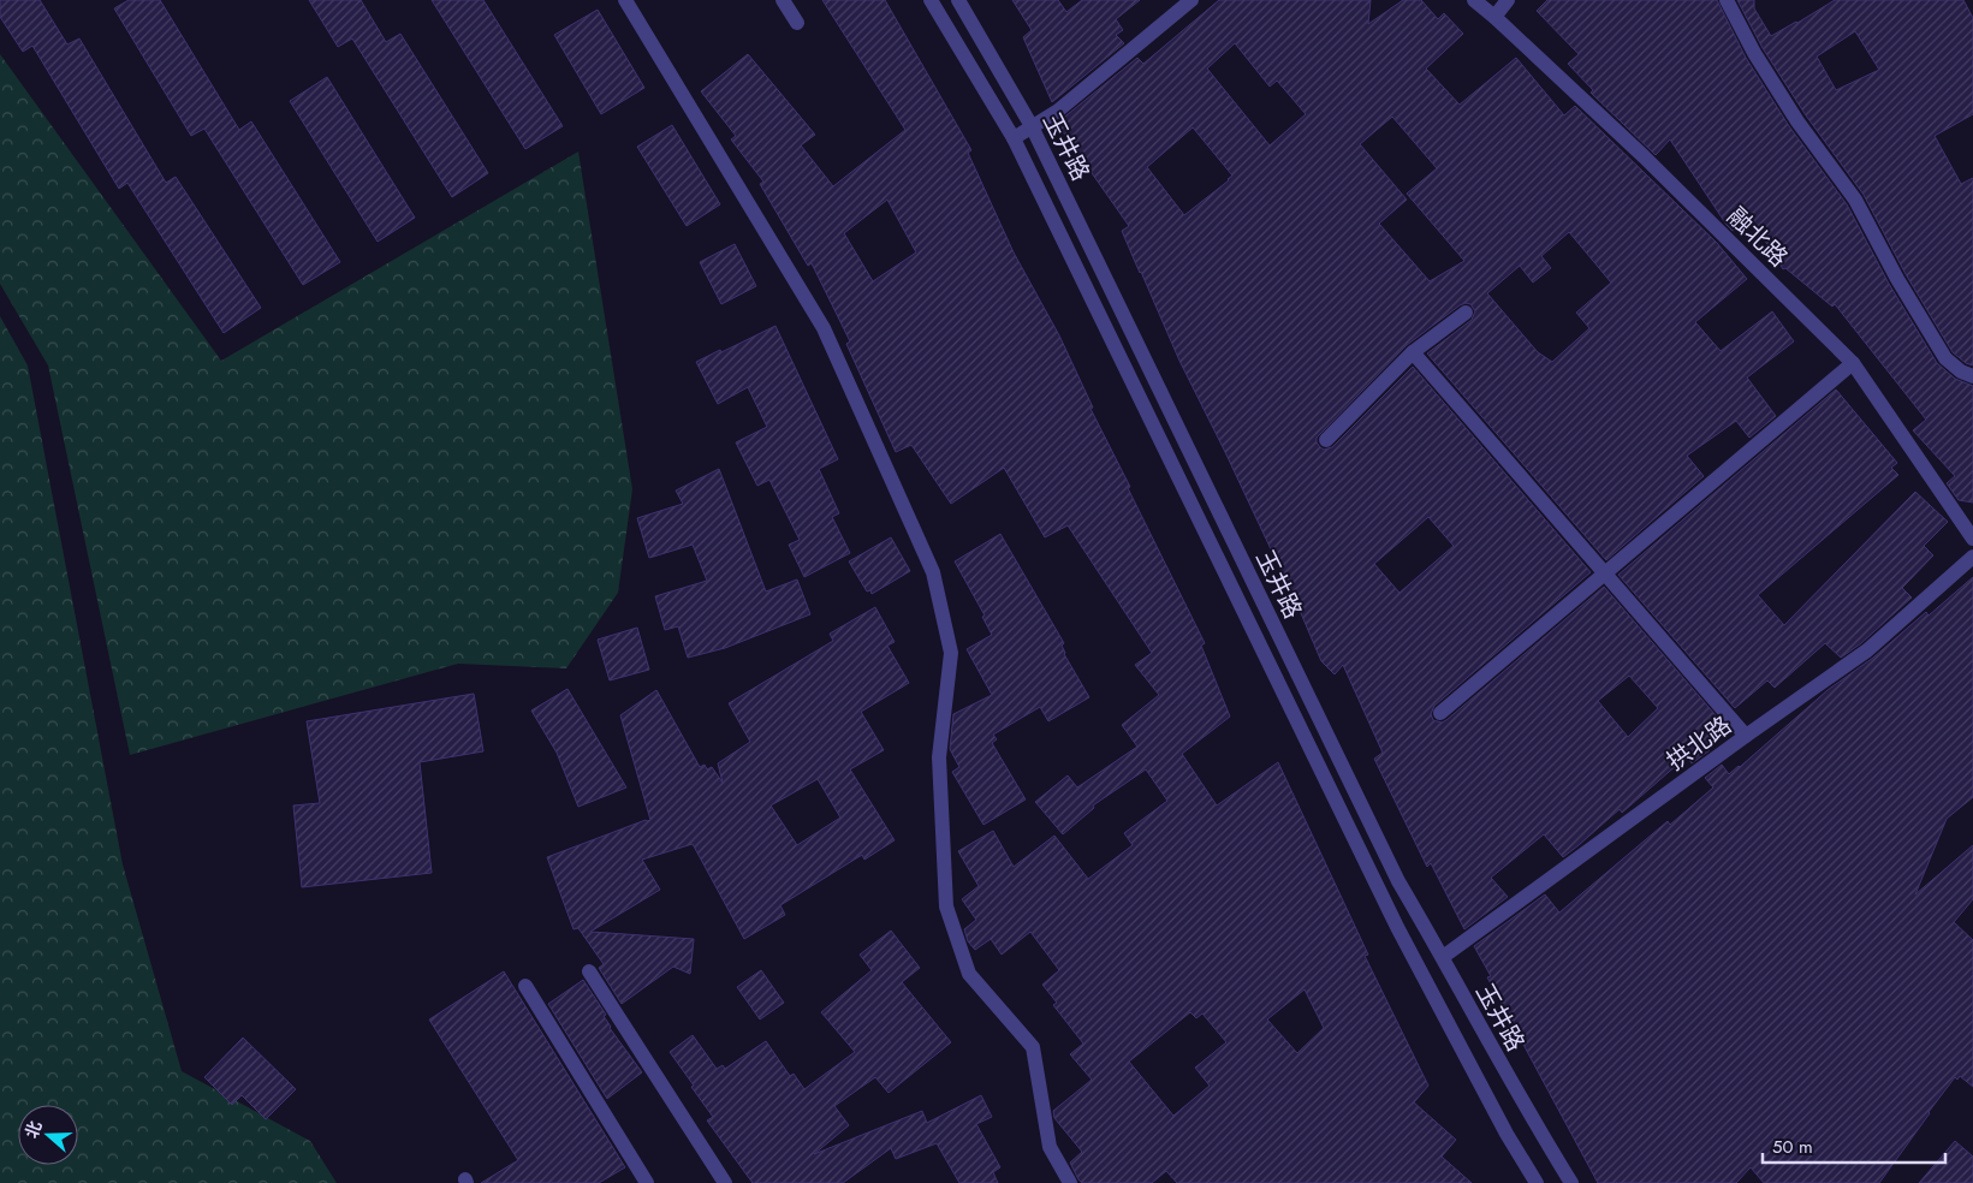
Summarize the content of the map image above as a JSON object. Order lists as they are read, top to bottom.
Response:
{
  "streets": {
    "street": ["玉井路", "融北路", "拱北路"]
  },
  "crossings": [
    ["玉井路", "拱北路"]
  ],
  "scale_bar": "50 m",
  "north": "left"
}
